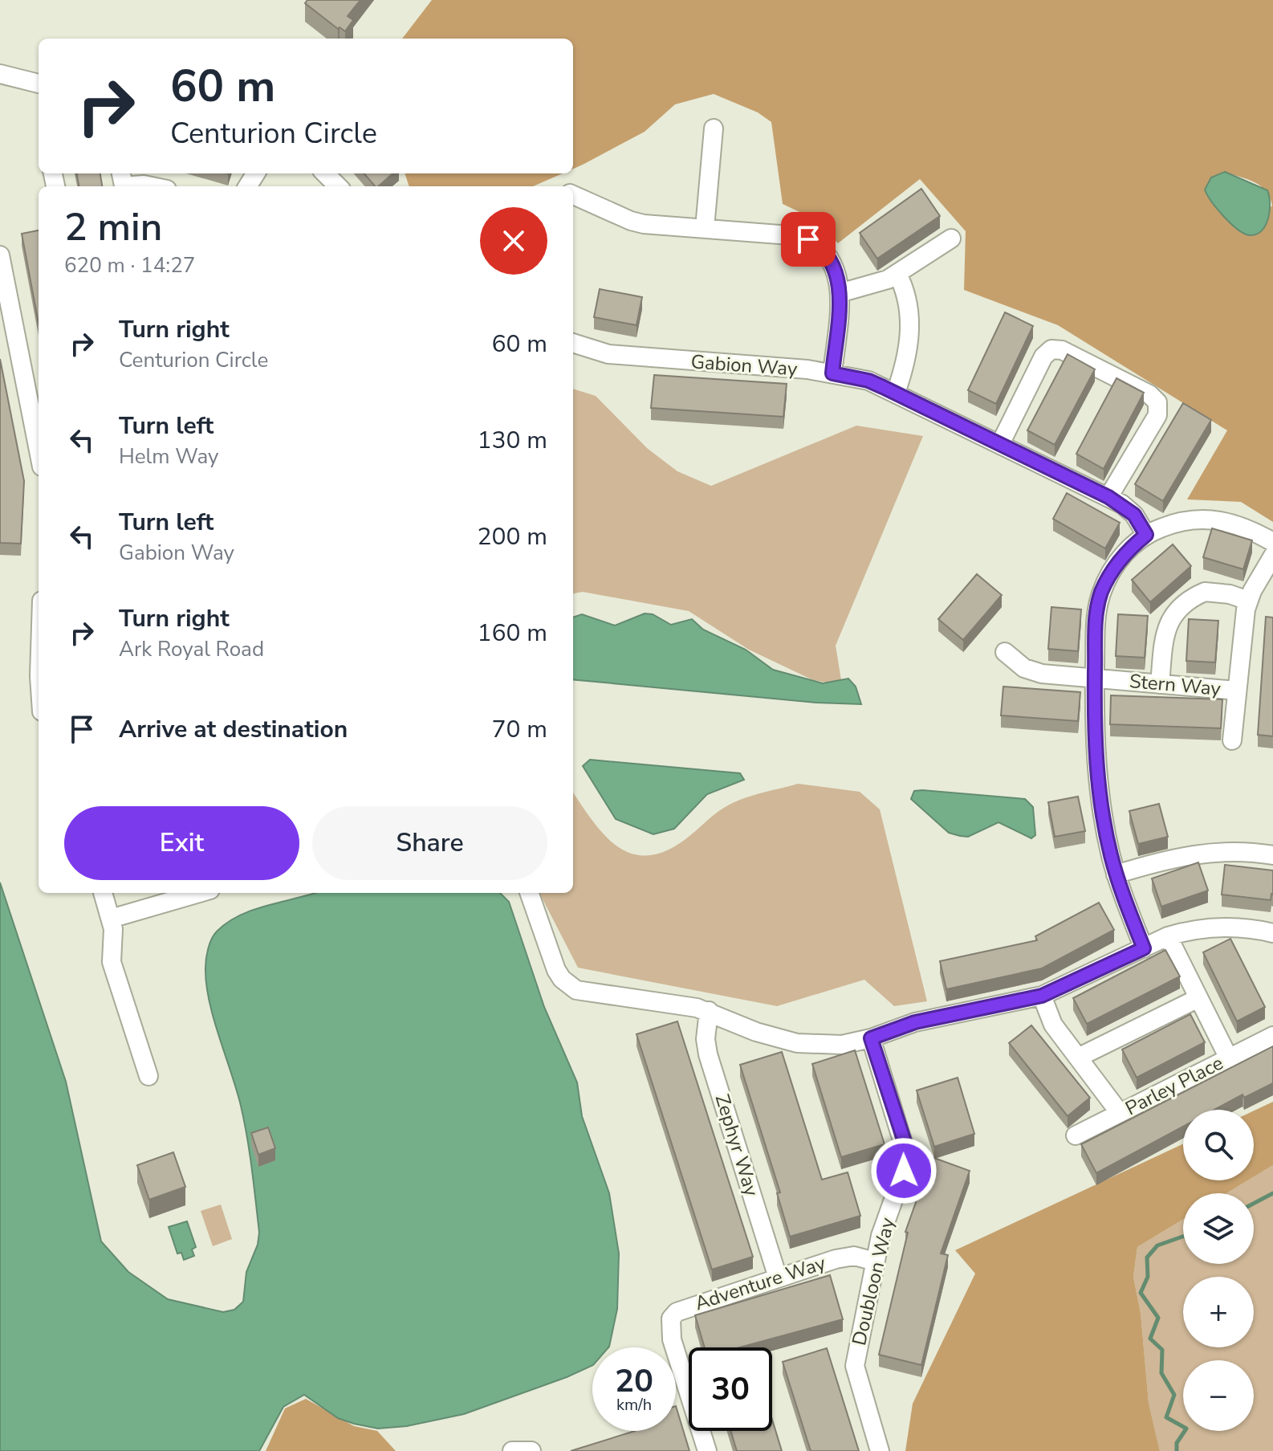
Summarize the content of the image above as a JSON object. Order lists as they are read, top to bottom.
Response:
{
  "streets": {
    "street": [
      "Gabion Way",
      "Stern Way",
      "Parley Place",
      "Zephyr Way",
      "Doubloon Way",
      "Adventure Way"
    ]
  },
  "crossings": [
    ["Zephyr Way", "Adventure Way"],
    ["Doubloon Way", "Adventure Way"]
  ],
  "page": {
    "turn": ["60 m", "Centurion Circle"],
    "heading": ["2 min", "620 m · 14:27"],
    "list": [
      {
        "name": "Turn right",
        "note": "Centurion Circle",
        "value": "60 m"
      },
      {
        "name": "Turn left",
        "note": "Helm Way",
        "value": "130 m"
      },
      {
        "name": "Turn left",
        "note": "Gabion Way",
        "value": "200 m"
      },
      {
        "name": "Turn right",
        "note": "Ark Royal Road",
        "value": "160 m"
      },
      {
        "name": "Arrive at destination",
        "value": "70 m"
      }
    ],
    "buttons": ["Exit", "Share"],
    "map_buttons": ["+", "−"],
    "speed": "20 km/h",
    "limit": "30"
  }
}
